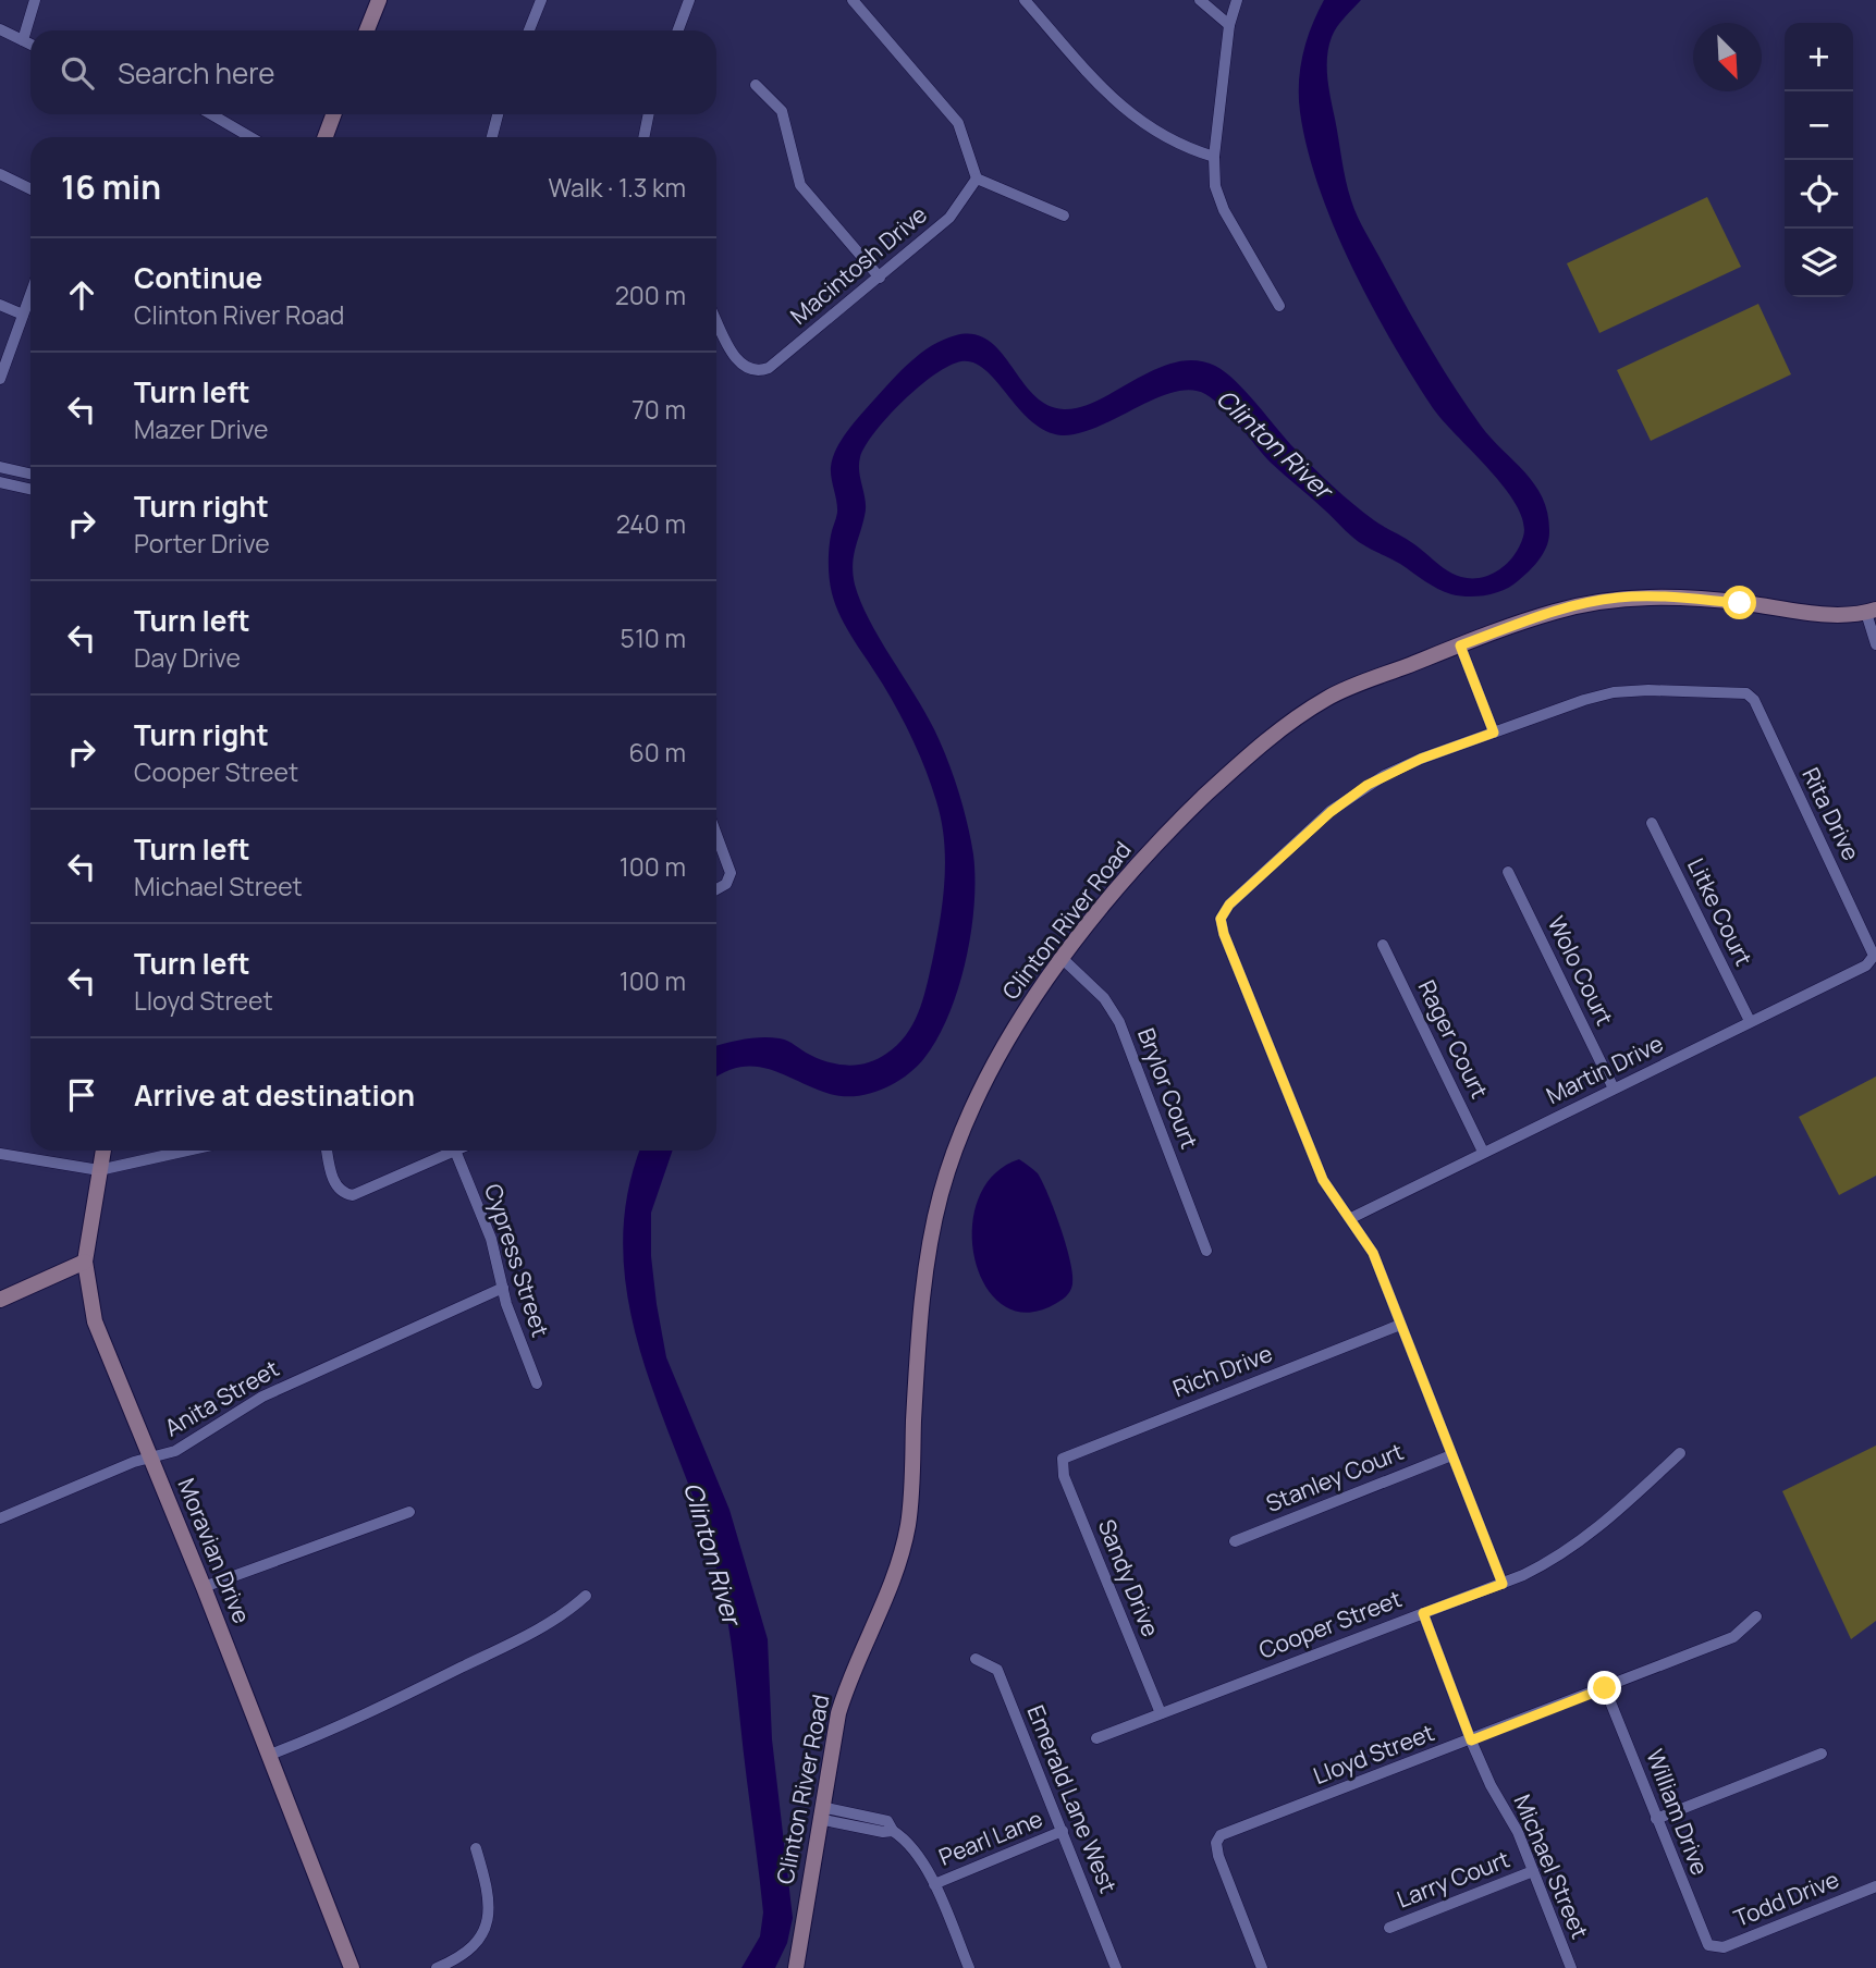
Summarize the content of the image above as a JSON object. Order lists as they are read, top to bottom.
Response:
{
  "streets": {
    "street": [
      "Macintosh Drive",
      "Rita Drive",
      "Litke Court",
      "Clinton River Road",
      "Wolo Court",
      "Rager Court",
      "Martin Drive",
      "Brylor Court",
      "Cypress Street",
      "Rich Drive",
      "Anita Street",
      "Stanley Court",
      "Moravian Drive",
      "Sandy Drive",
      "Cooper Street",
      "Lloyd Street",
      "Emerald Lane West",
      "William Drive",
      "Pearl Lane",
      "Michael Street",
      "Larry Court",
      "Todd Drive"
    ]
  },
  "crossings": [
    ["Rita Drive", "Martin Drive"],
    ["Litke Court", "Martin Drive"],
    ["Clinton River Road", "Brylor Court"],
    ["Wolo Court", "Martin Drive"],
    ["Rager Court", "Martin Drive"],
    ["Cypress Street", "Anita Street"],
    ["Rich Drive", "Sandy Drive"],
    ["Anita Street", "Moravian Drive"],
    ["Sandy Drive", "Cooper Street"],
    ["Cooper Street", "Michael Street"],
    ["Lloyd Street", "William Drive"],
    ["Lloyd Street", "Michael Street"],
    ["Emerald Lane West", "Pearl Lane"],
    ["William Drive", "Todd Drive"],
    ["Michael Street", "Larry Court"]
  ],
  "water": ["Clinton River"],
  "north": "bottom right",
  "page": {
    "map_buttons": ["+", "−"],
    "search": "Search here",
    "heading": ["16 min", "Walk · 1.3 km"],
    "list": [
      ["Continue", "Clinton River Road", "200 m"],
      ["Turn left", "Mazer Drive", "70 m"],
      ["Turn right", "Porter Drive", "240 m"],
      ["Turn left", "Day Drive", "510 m"],
      ["Turn right", "Cooper Street", "60 m"],
      ["Turn left", "Michael Street", "100 m"],
      ["Turn left", "Lloyd Street", "100 m"],
      "Arrive at destination"
    ]
  }
}
